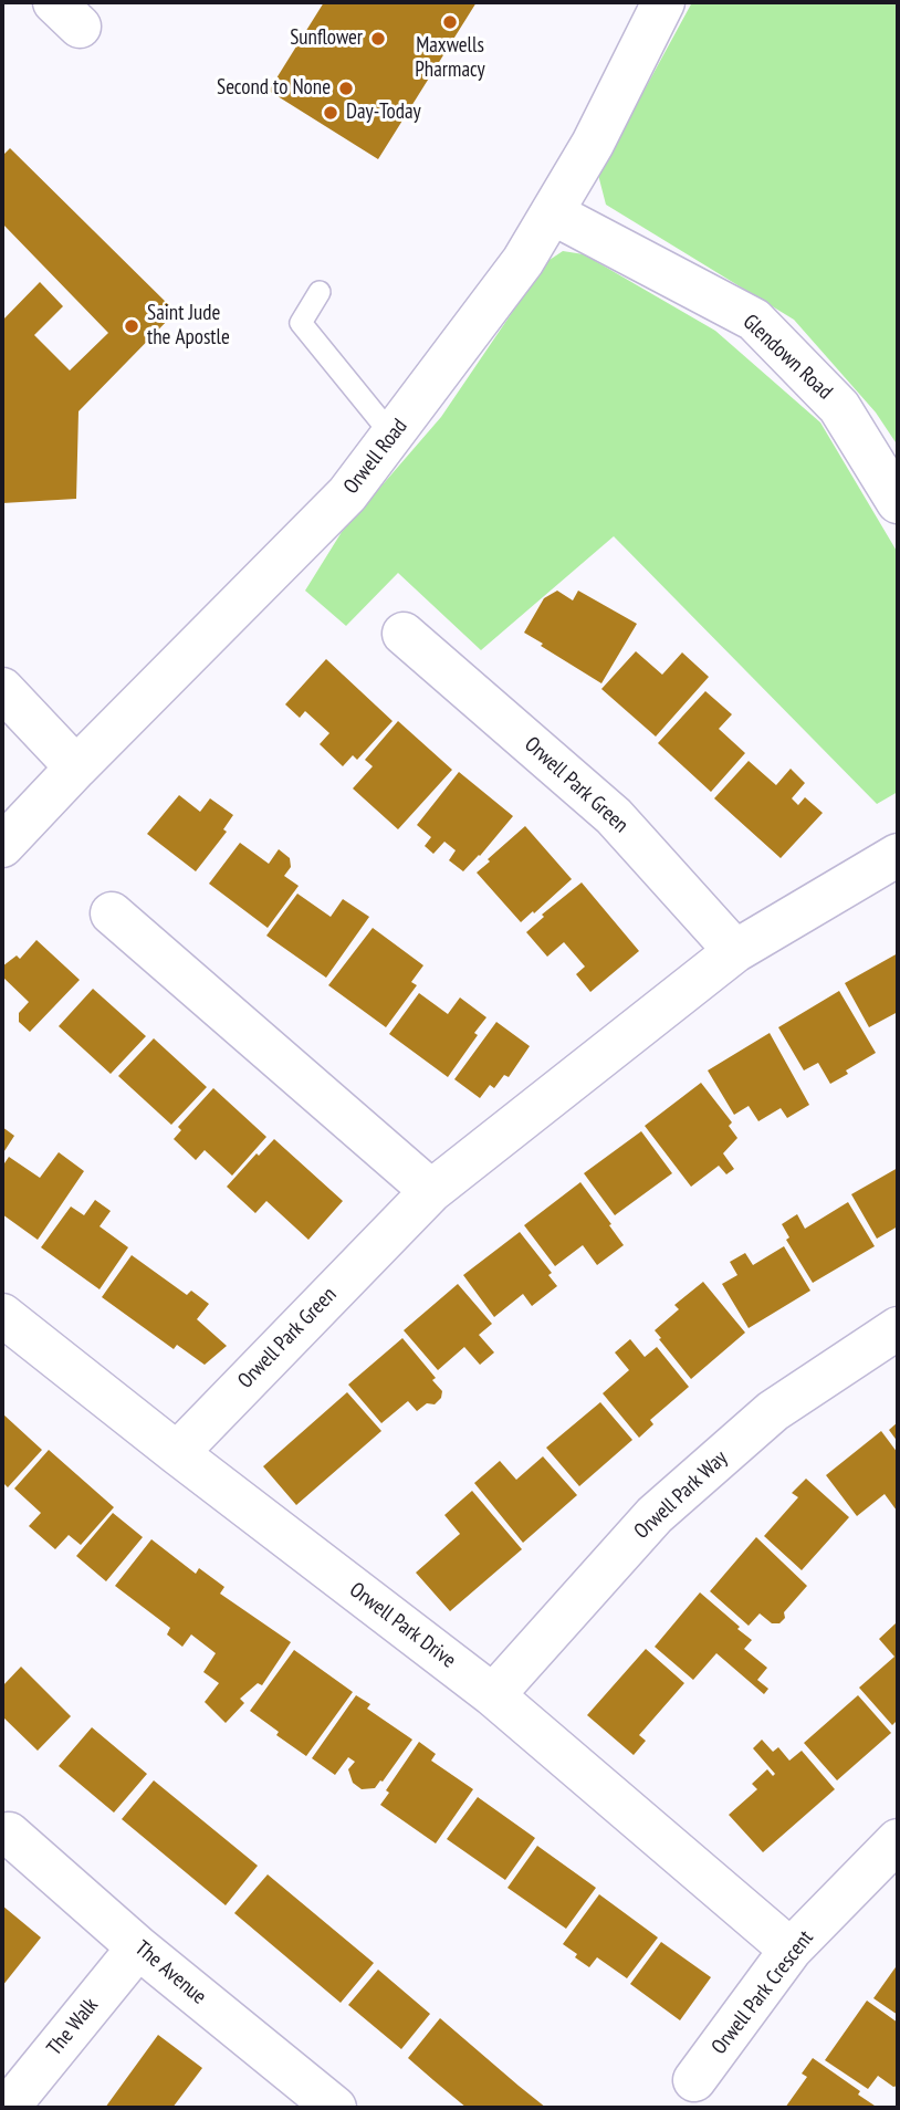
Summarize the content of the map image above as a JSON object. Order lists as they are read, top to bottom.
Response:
{
  "streets": {
    "street": [
      "Glendown Road",
      "Orwell Road",
      "Orwell Park Green",
      "Orwell Park Way",
      "Orwell Park Drive",
      "The Avenue",
      "Orwell Park Crescent",
      "The Walk"
    ]
  },
  "crossings": [
    ["Glendown Road", "Orwell Road"],
    ["Orwell Park Green", "Orwell Park Drive"],
    ["Orwell Park Way", "Orwell Park Drive"],
    ["Orwell Park Drive", "Orwell Park Crescent"],
    ["The Avenue", "The Walk"]
  ],
  "places": [
    "Maxwells Pharmacy",
    "Sunflower",
    "Second to None",
    "Day-Today",
    "Saint Jude the Apostle"
  ]
}
